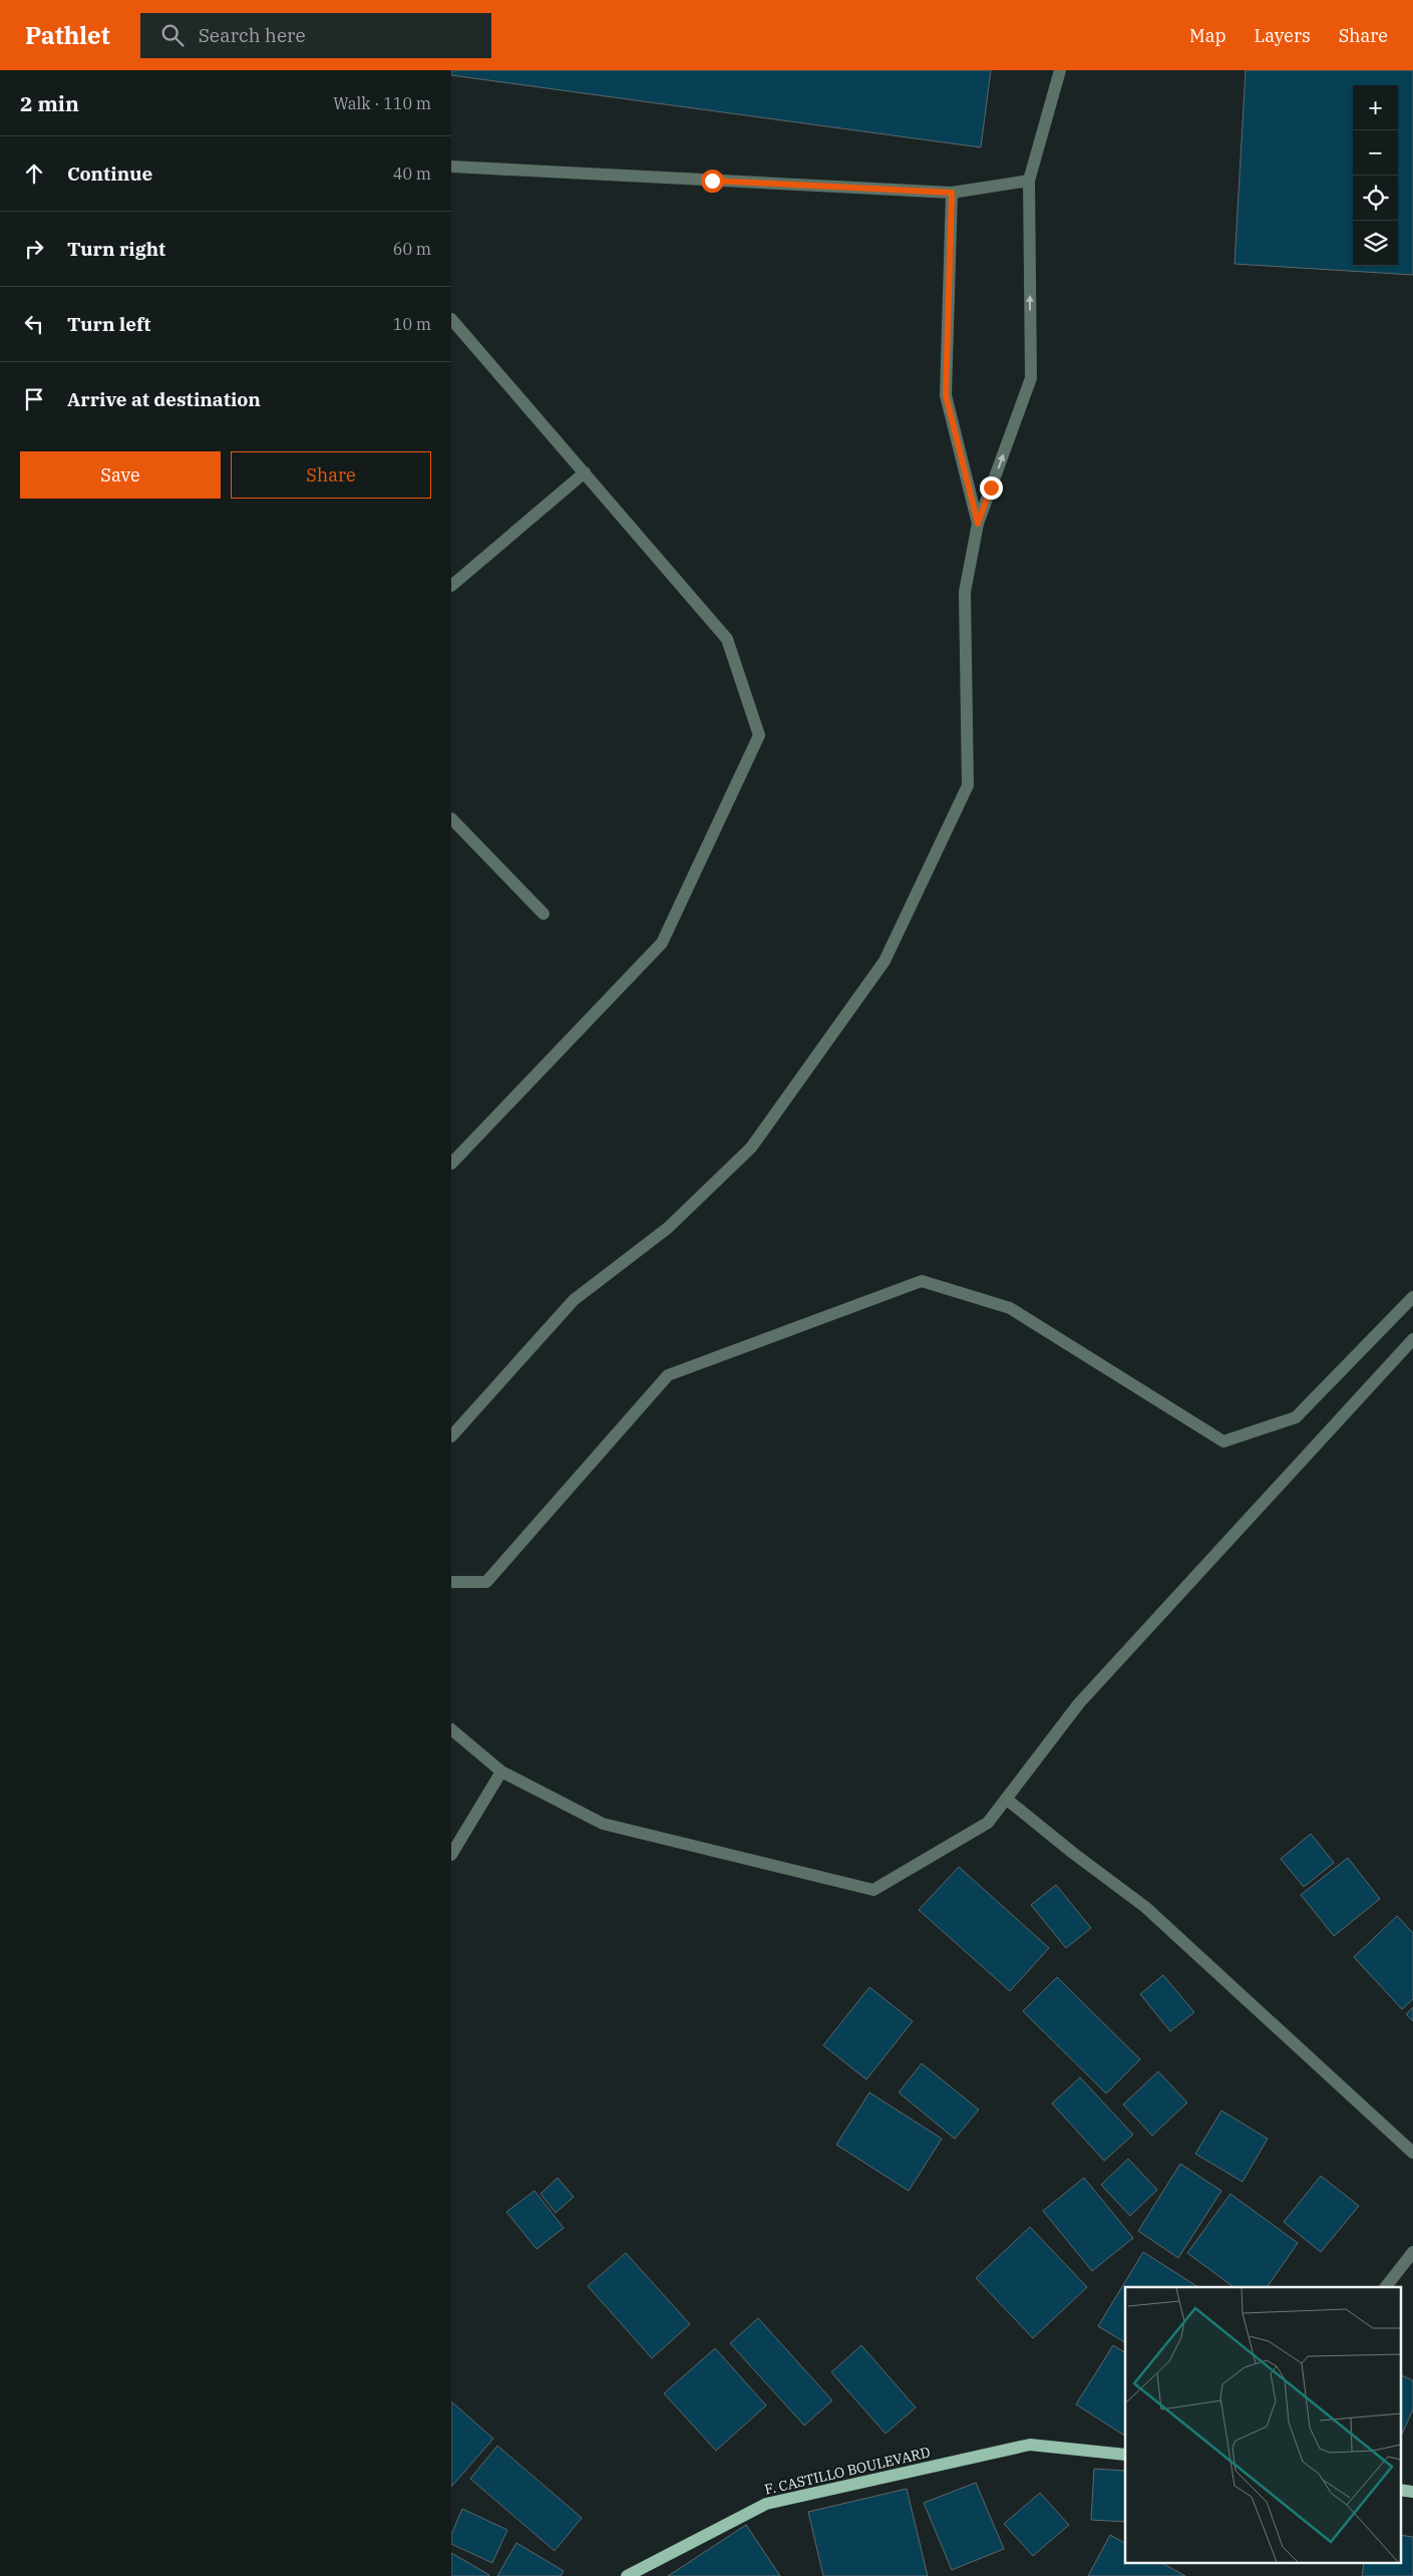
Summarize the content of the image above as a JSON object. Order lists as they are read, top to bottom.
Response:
{
  "streets": {
    "main road": ["F. CASTILLO BOULEVARD"]
  },
  "page": {
    "header": "Pathlet",
    "search": "Search here",
    "nav": ["Map", "Layers", "Share"],
    "heading": ["2 min", "Walk · 110 m"],
    "map_buttons": ["+", "−"],
    "list": [
      ["Continue", "40 m"],
      ["Turn right", "60 m"],
      ["Turn left", "10 m"],
      "Arrive at destination"
    ],
    "buttons": ["Save", "Share"]
  }
}
